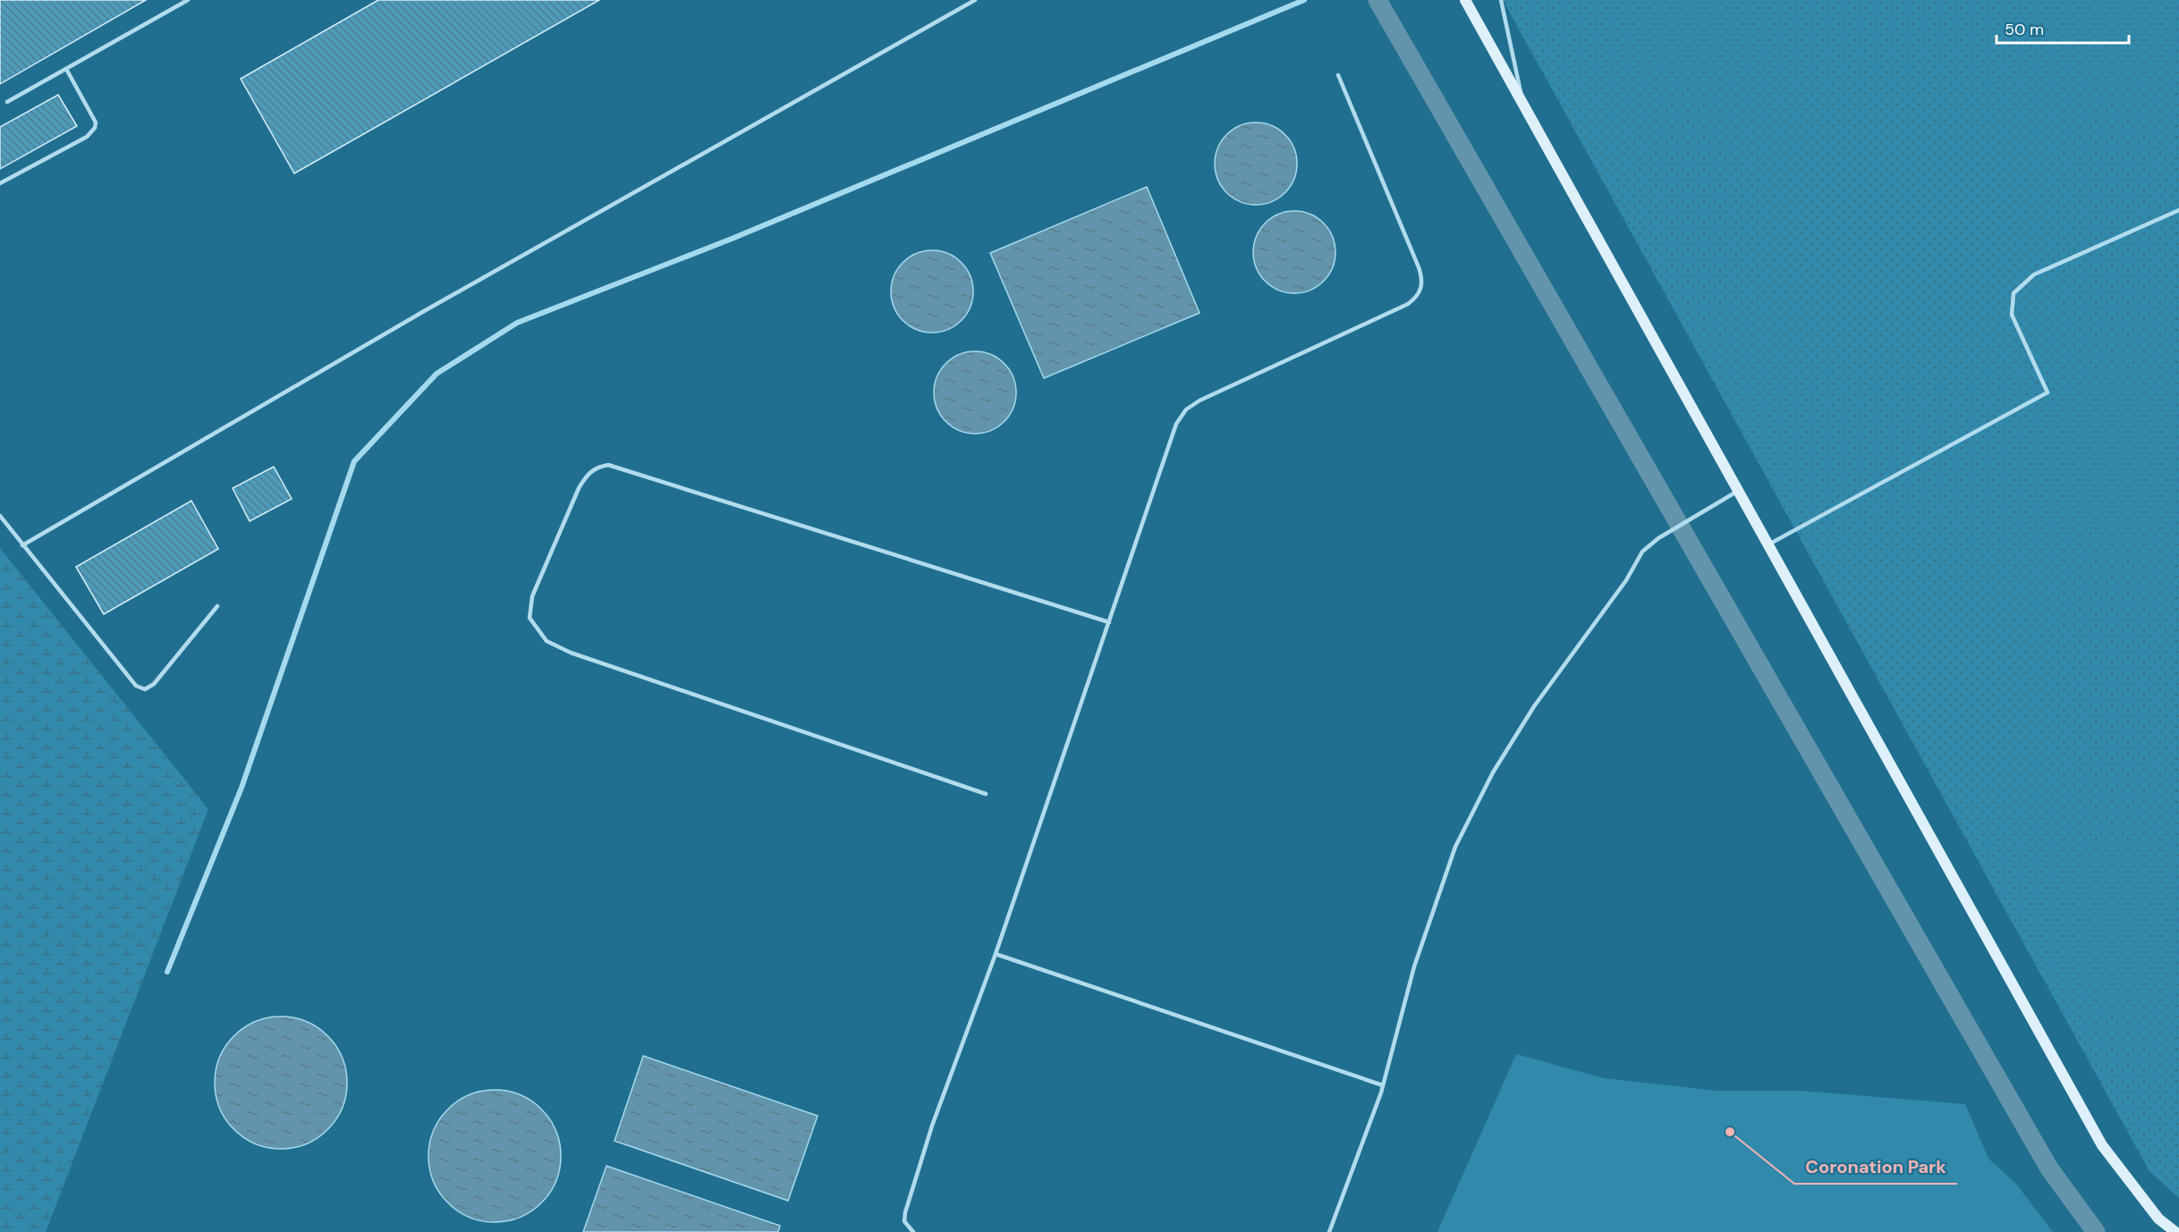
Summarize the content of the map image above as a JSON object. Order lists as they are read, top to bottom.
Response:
{
  "places": ["Coronation Park"],
  "scale_bar": "50 m"
}
